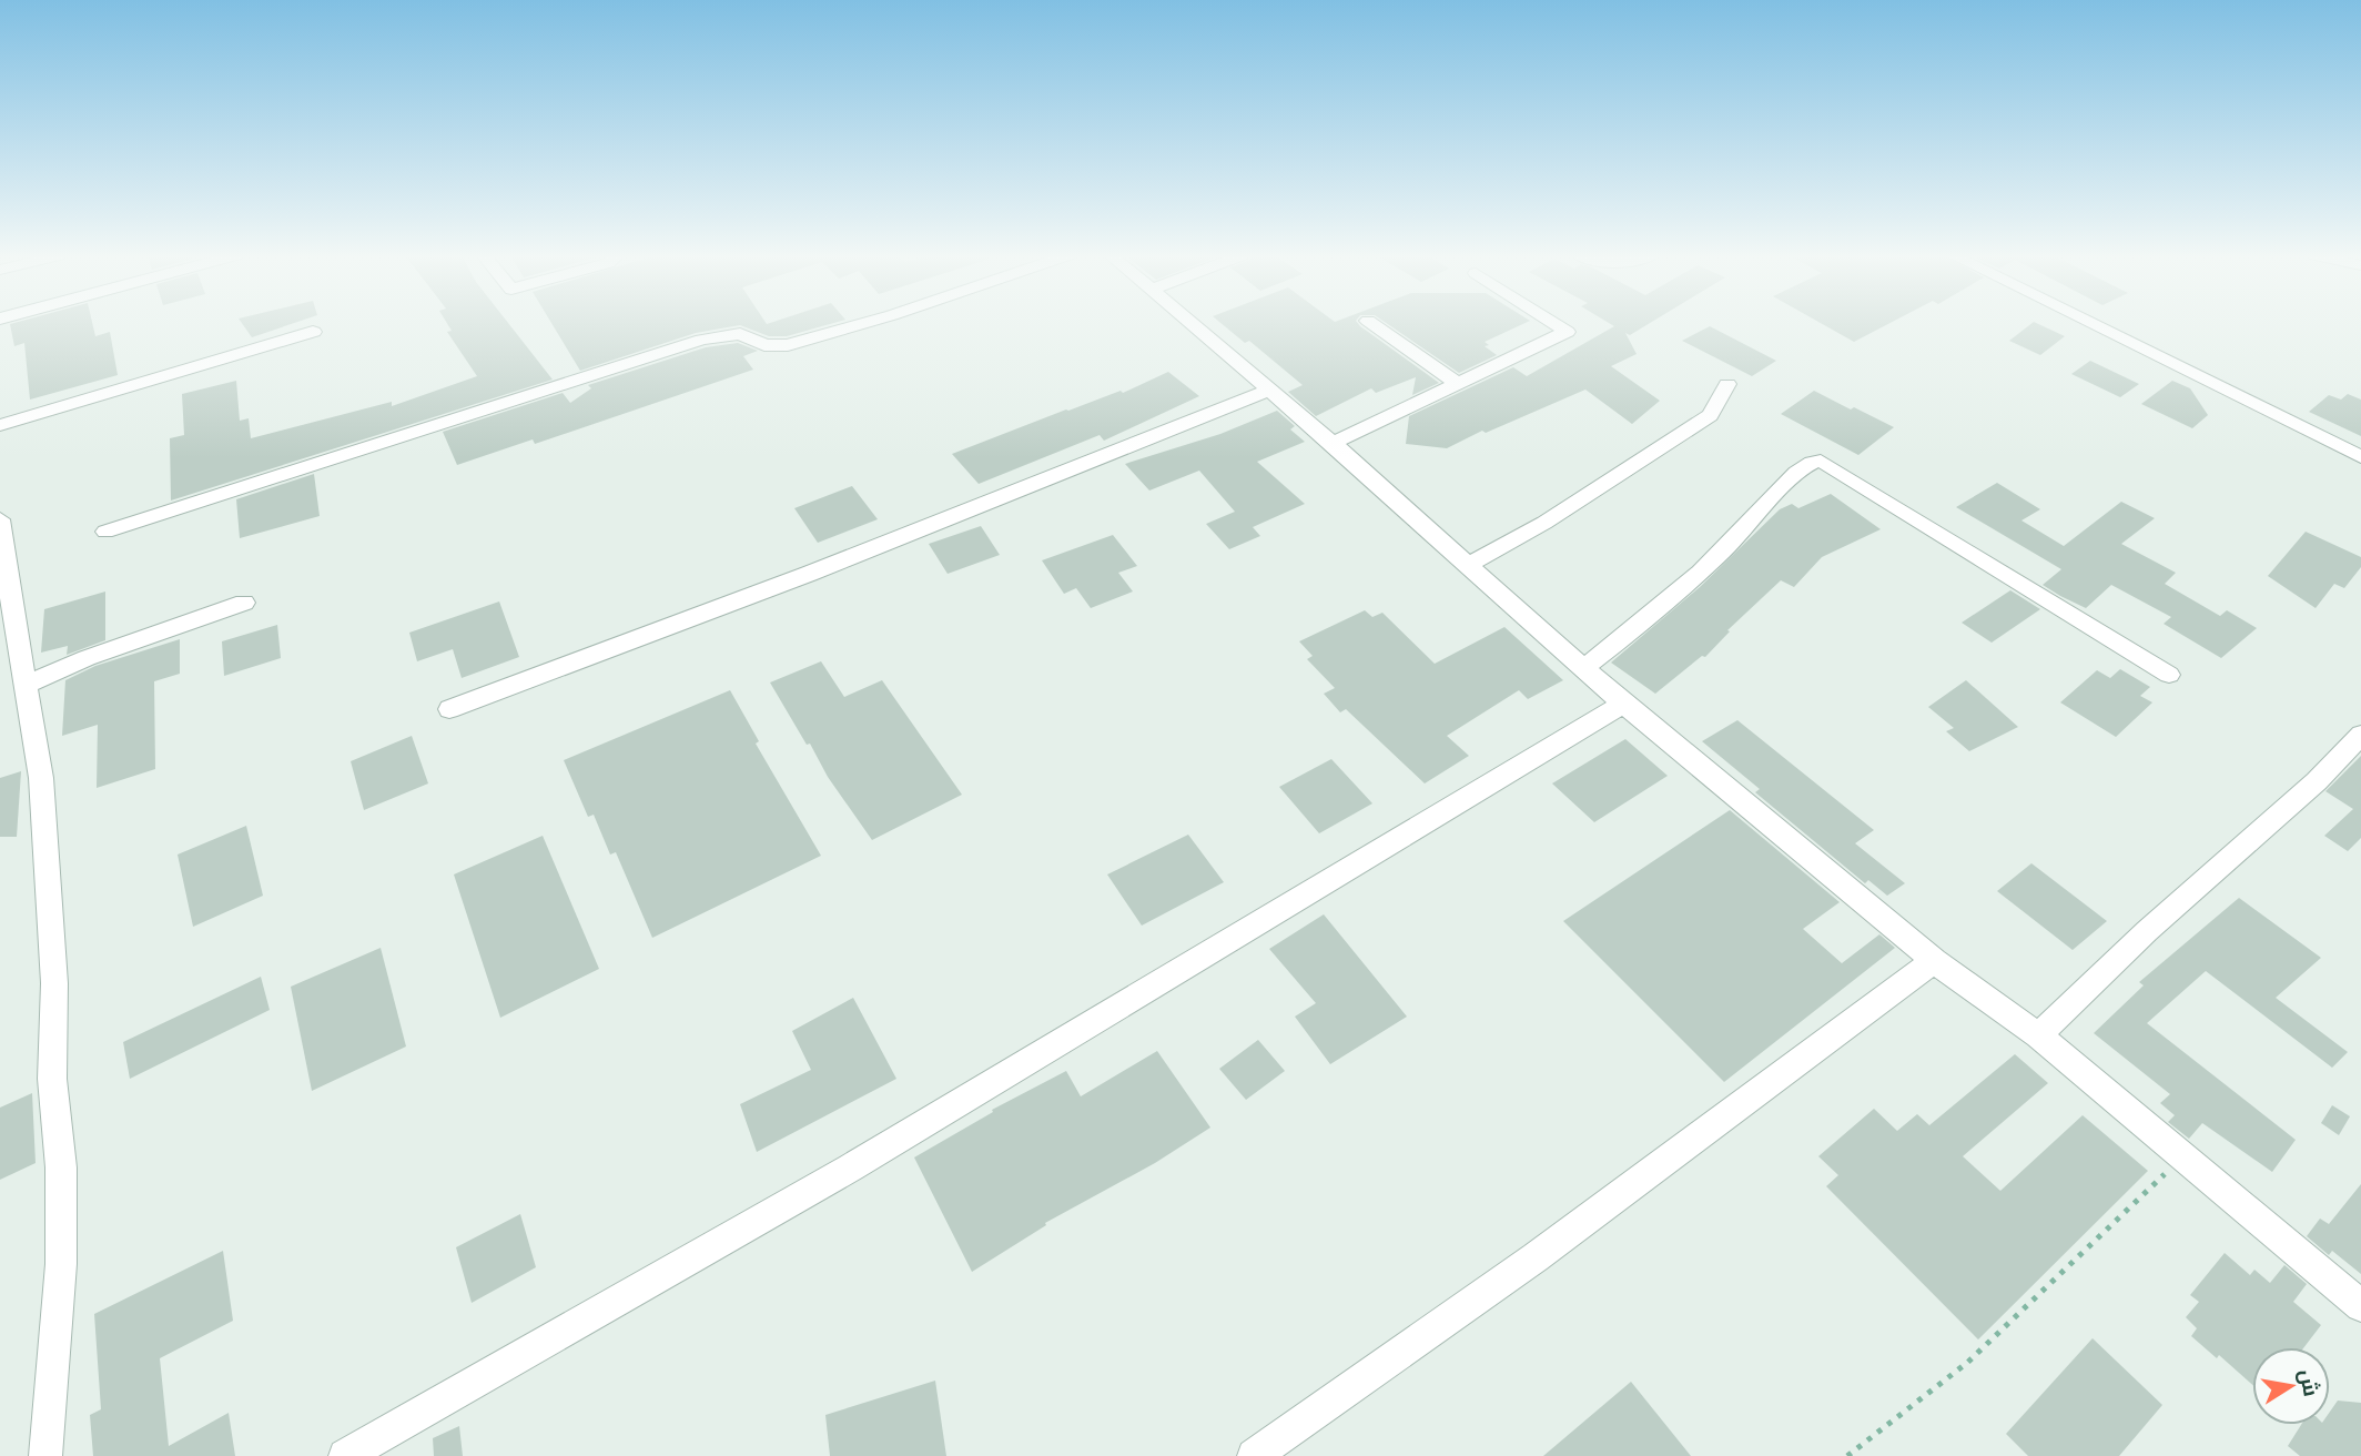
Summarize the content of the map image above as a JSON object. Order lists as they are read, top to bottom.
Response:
{
  "north": "right"
}
